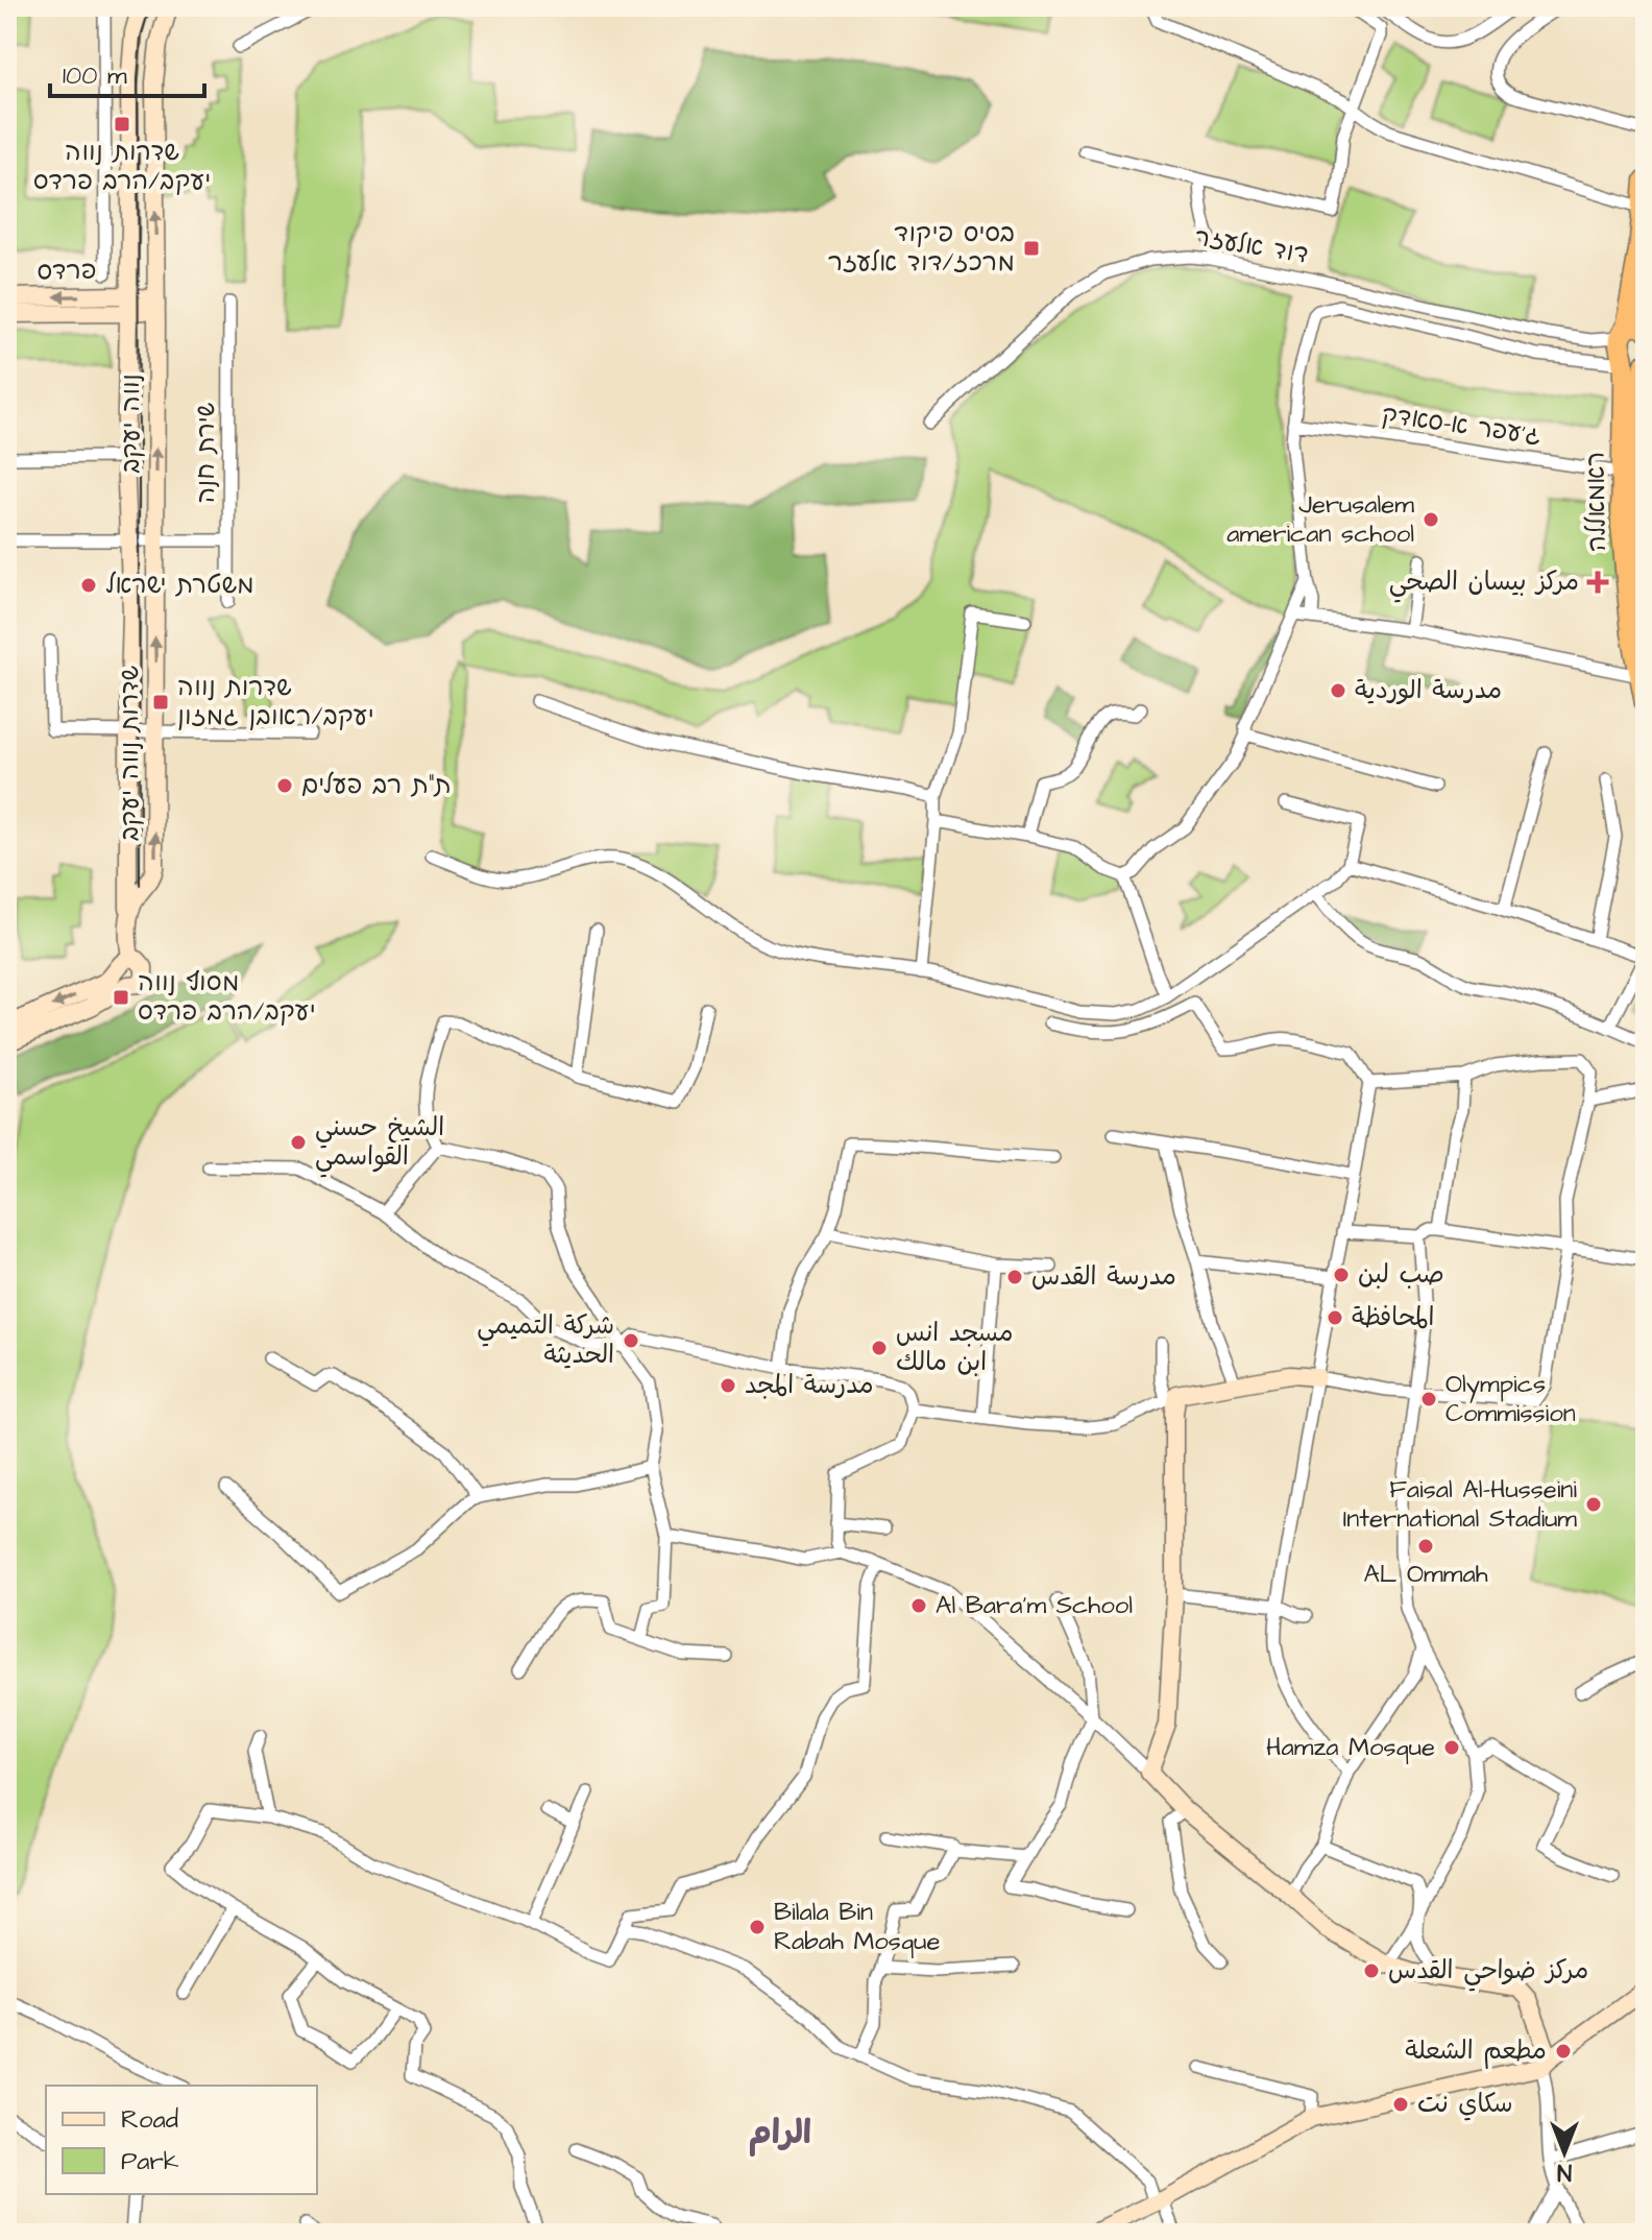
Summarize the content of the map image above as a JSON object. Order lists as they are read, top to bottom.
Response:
{
  "streets": {
    "highway": ["ראמאללה"],
    "street": [
      "דוד אלעזר",
      "פרדס",
      "נווה יעקב",
      "ג'עפר א-סאדק",
      "שירת חנה",
      "שדרות נווה יעקב"
    ]
  },
  "crossings": [
    ["דוד אלעזר", "ראמאללה"],
    ["נווה יעקב", "שדרות נווה יעקב"],
    ["ג'עפר א-סאדק", "ראמאללה"]
  ],
  "districts": ["الرام"],
  "places": {
    "transit": [
      "שדרות נווה יעקב/הרב פרדס",
      "בסיס פיקוד מרכז/דוד אלעזר",
      "שדרות נווה יעקב/ראובן גמזון",
      "מסוף נווה יעקב/הרב פרדס"
    ],
    "other": [
      "Jerusalem american school",
      "משטרת ישראל",
      "مدرسة الوردية",
      "ת\"ת רב פעלים",
      "الشيخ حسني القواسمي",
      "صب لبن",
      "مدرسة القدس",
      "المحافظة",
      "شركة التميمي الحديثة",
      "مسجد انس ابن مالك",
      "مدرسة المجد",
      "Olympics Commission",
      "Faisal Al-Husseini International Stadium",
      "AL Ommah",
      "Al Bara'm School",
      "Hamza Mosque",
      "Bilala Bin Rabah Mosque",
      "مركز ضواحي القدس",
      "مطعم الشعلة",
      "سكاي نت"
    ],
    "health": ["مركز بيسان الصحي"]
  },
  "legend": ["Road", "Park"],
  "scale_bar": "100 m",
  "north": "bottom"
}
